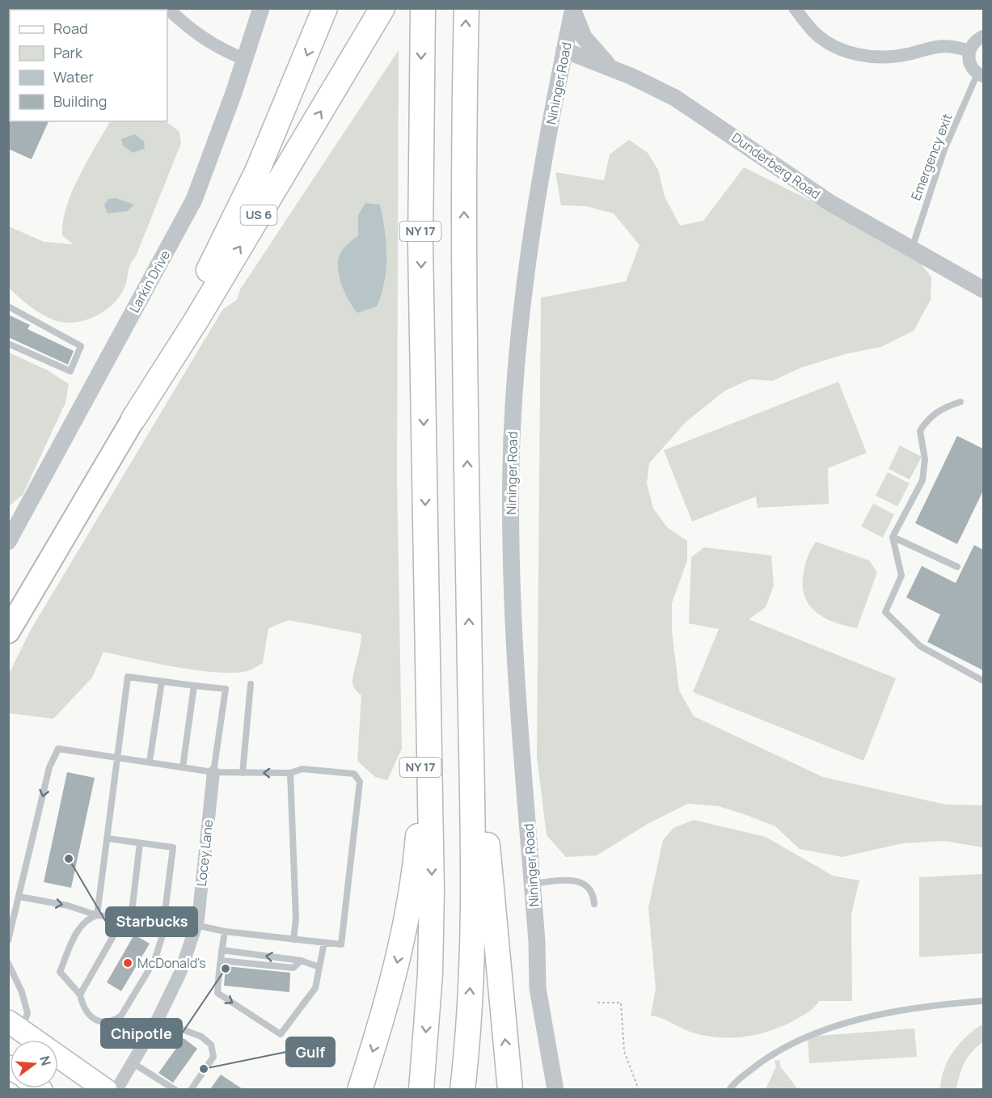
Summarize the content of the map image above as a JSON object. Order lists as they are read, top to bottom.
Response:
{
  "streets": {
    "highway": ["US 6", "NY 17"],
    "street": [
      "Nininger Road",
      "Dunderberg Road",
      "Larkin Drive",
      "Locey Lane"
    ],
    "lane": ["Emergency exit"]
  },
  "crossings": [
    ["Nininger Road", "Dunderberg Road"],
    ["Emergency exit", "Dunderberg Road"]
  ],
  "places": [
    "Starbucks",
    "McDonald's",
    "Chipotle",
    "Gulf"
  ],
  "legend": [
    "Road",
    "Park",
    "Water",
    "Building"
  ],
  "north": "right"
}
